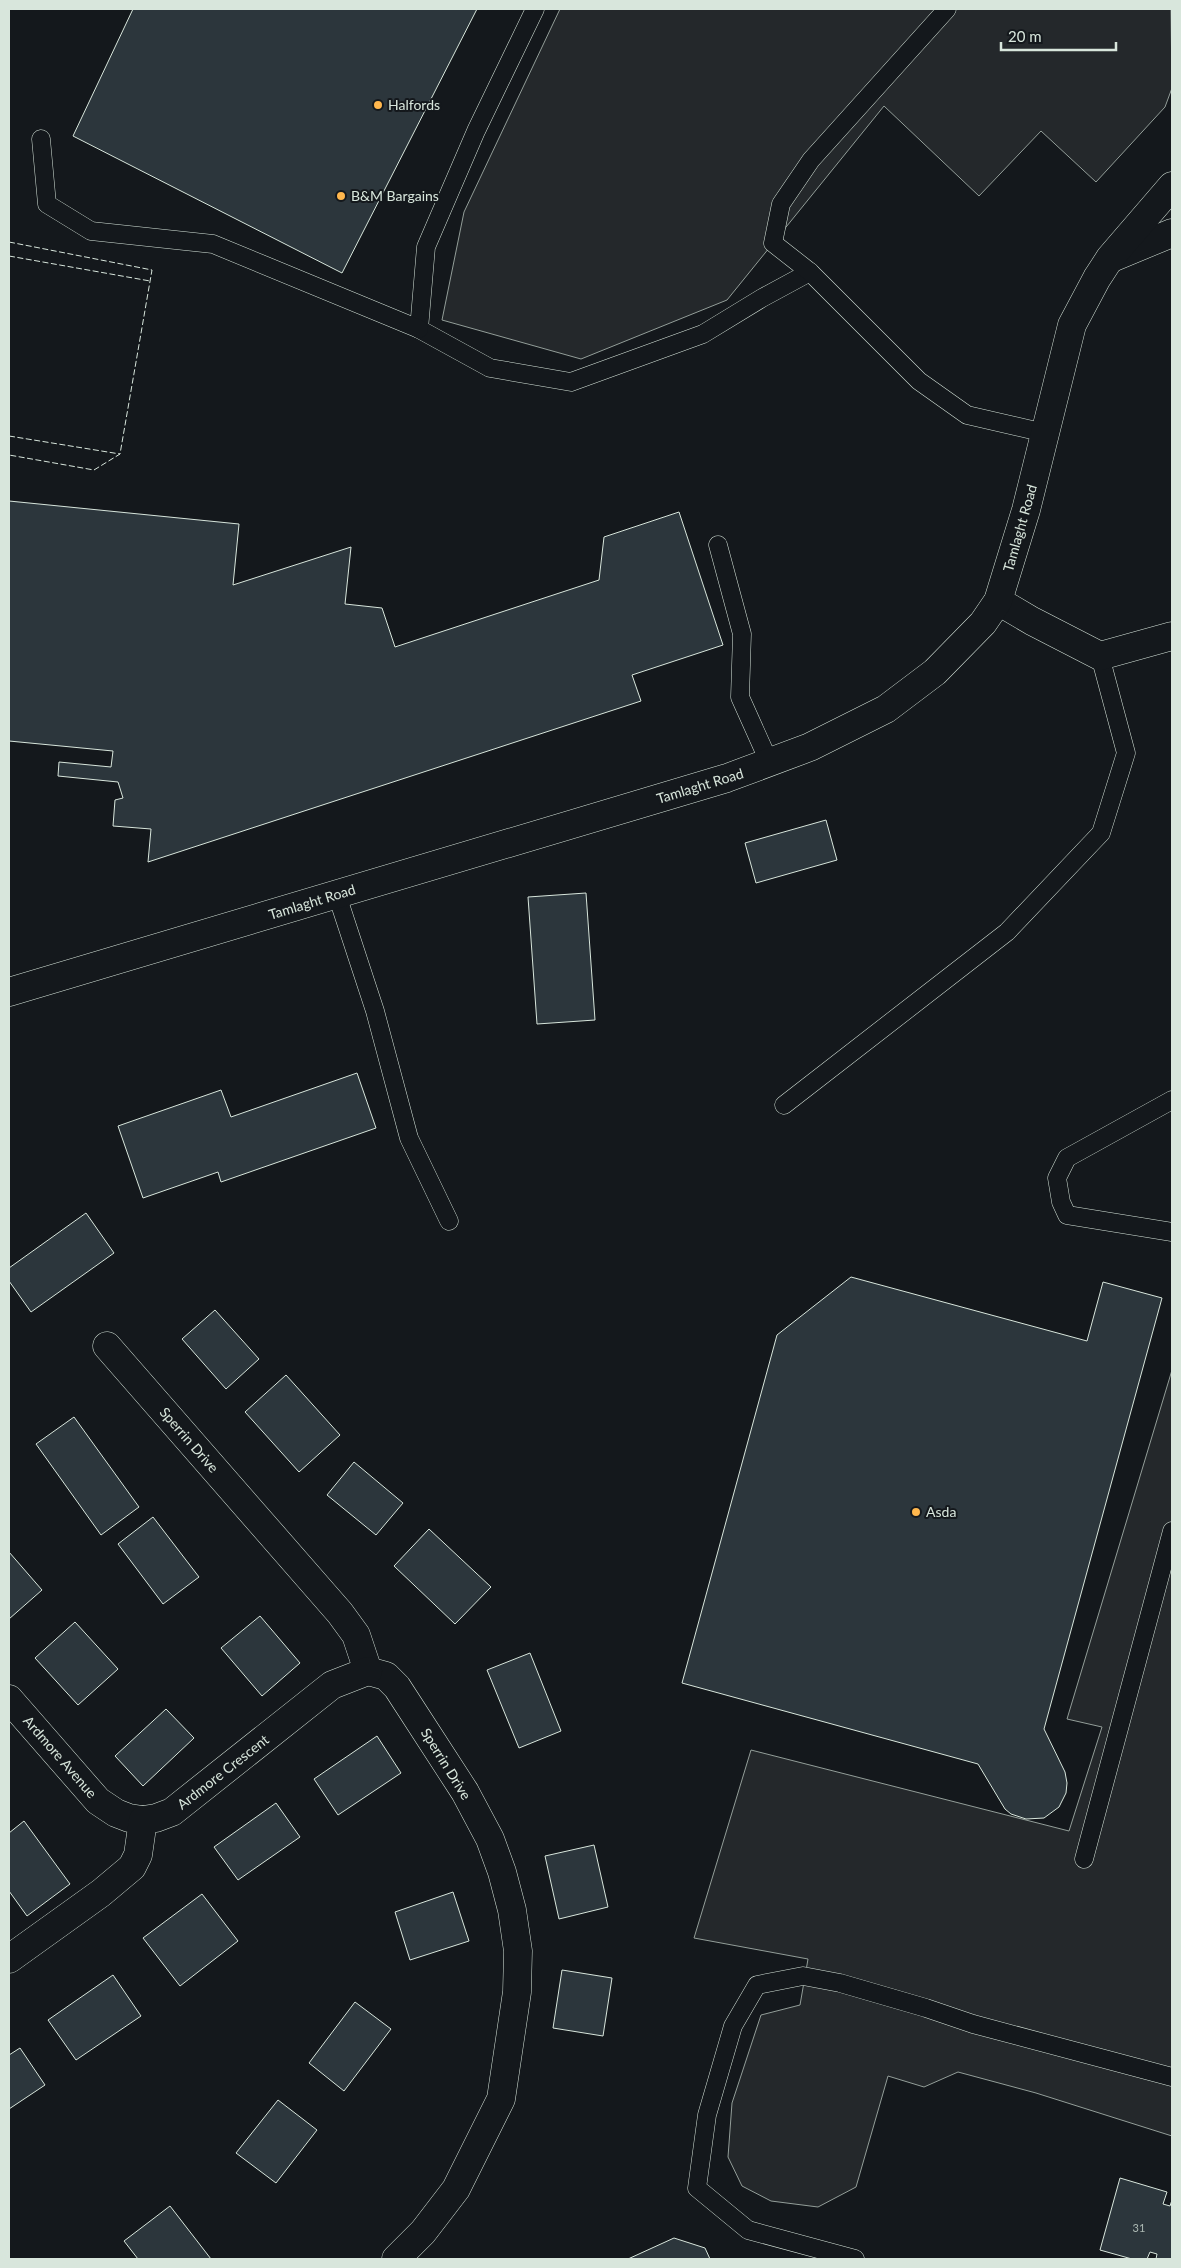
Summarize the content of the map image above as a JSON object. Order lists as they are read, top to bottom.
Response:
{
  "streets": {
    "street": [
      "Tamlaght Road",
      "Sperrin Drive",
      "Ardmore Avenue",
      "Ardmore Crescent"
    ]
  },
  "crossings": [
    ["Sperrin Drive", "Ardmore Crescent"],
    ["Ardmore Avenue", "Ardmore Crescent"]
  ],
  "places": ["Halfords", "B&M Bargains", "Asda"],
  "house_numbers": ["31"],
  "scale_bar": "20 m"
}
